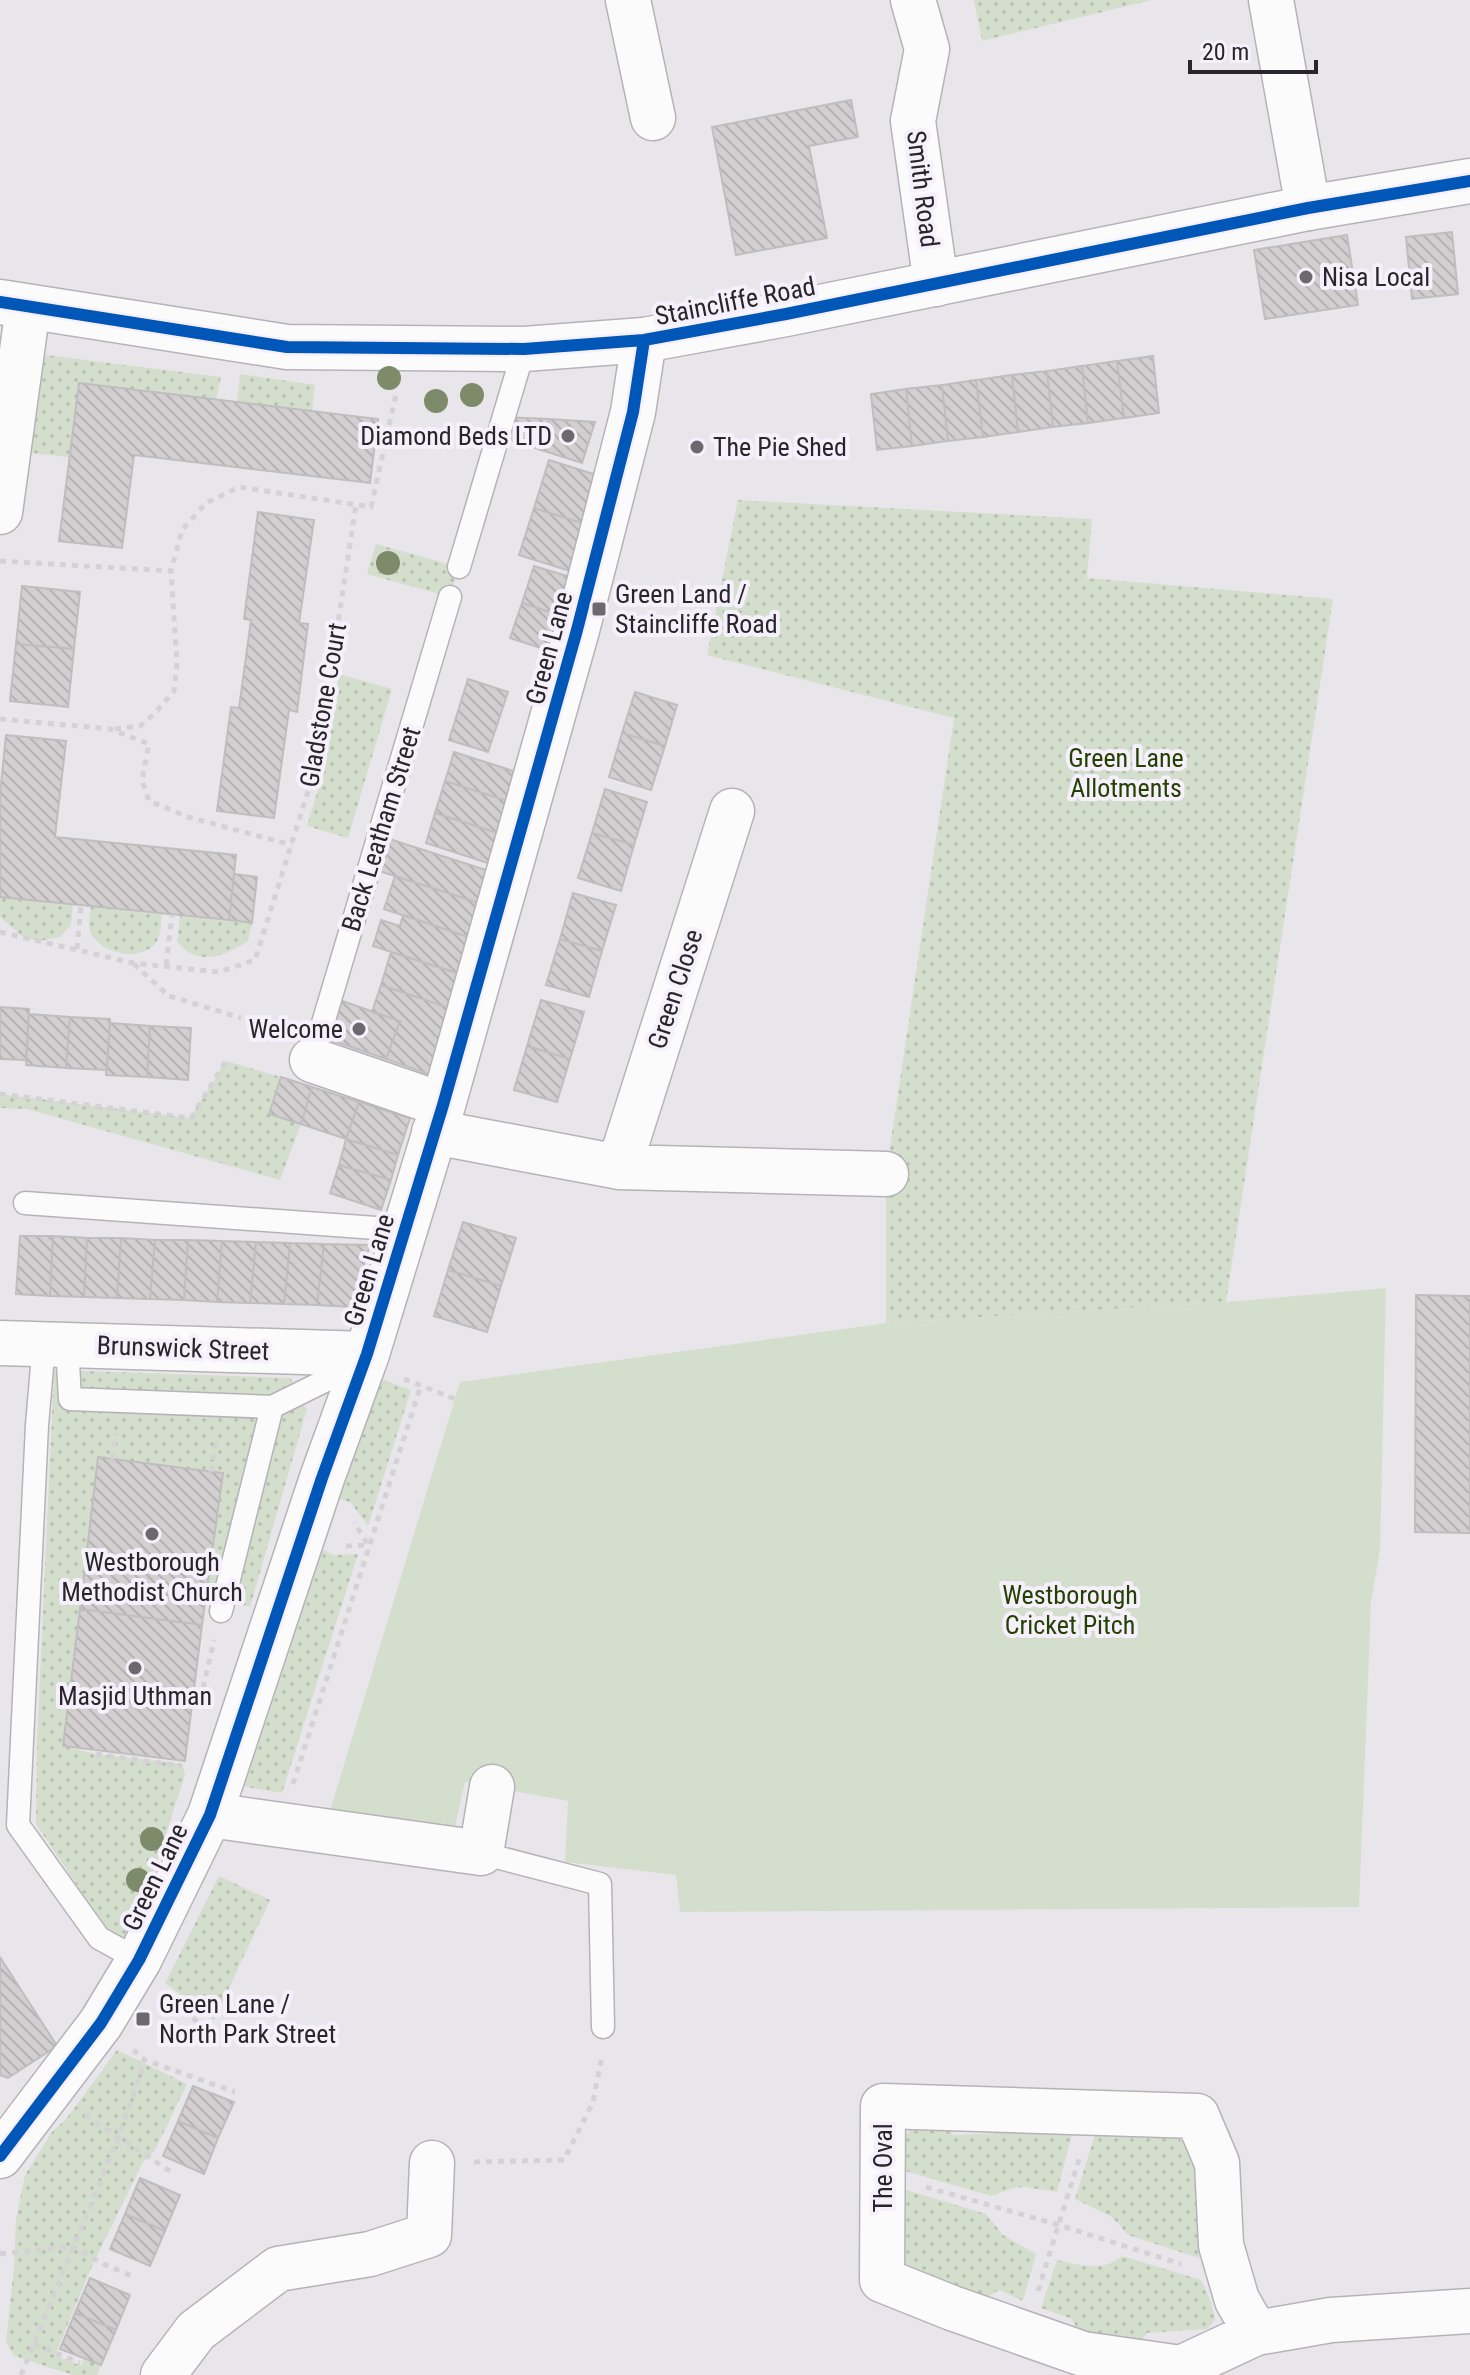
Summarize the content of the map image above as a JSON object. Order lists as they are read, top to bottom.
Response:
{
  "streets": {
    "street": [
      "Smith Road",
      "Staincliffe Road",
      "Green Lane",
      "Green Close",
      "Brunswick Street",
      "The Oval"
    ],
    "lane": ["Back Leatham Street"],
    "path": ["Gladstone Court"]
  },
  "crossings": [
    ["Smith Road", "Staincliffe Road"],
    ["Staincliffe Road", "Green Lane"],
    ["Green Lane", "Brunswick Street"]
  ],
  "parks": ["Green Lane Allotments", "Westborough Cricket Pitch"],
  "places": {
    "other": [
      "Nisa Local",
      "Diamond Beds LTD",
      "The Pie Shed",
      "Welcome",
      "Westborough Methodist Church",
      "Masjid Uthman"
    ],
    "transit": ["Green Land / Staincliffe Road", "Green Lane / North Park Street"]
  },
  "scale_bar": "20 m"
}
